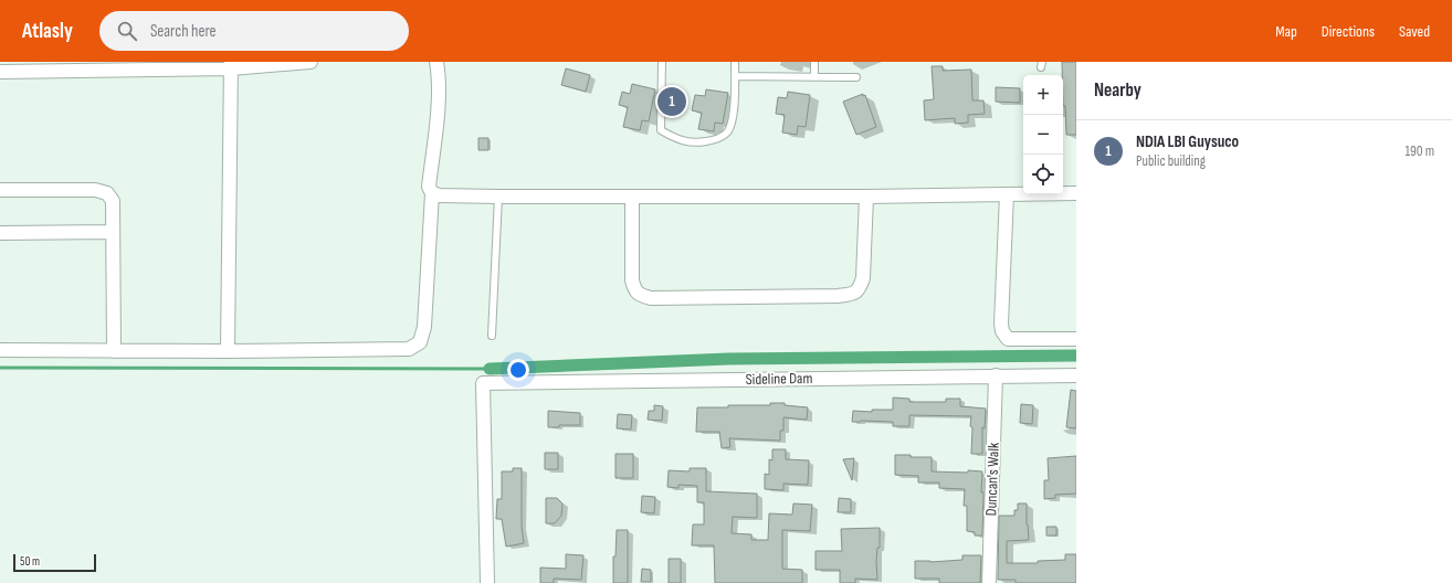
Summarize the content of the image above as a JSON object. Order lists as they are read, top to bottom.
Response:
{
  "streets": {
    "street": ["Sideline Dam", "Duncan's Walk"]
  },
  "crossings": [
    ["Sideline Dam", "Duncan's Walk"]
  ],
  "scale_bar": "50 m",
  "page": {
    "header": "Atlasly",
    "search": "Search here",
    "nav": ["Map", "Directions", "Saved"],
    "heading": "Nearby",
    "map_buttons": ["+", "−"],
    "pins": "1",
    "list": [
      {
        "mark": "1",
        "name": "NDIA LBI Guysuco",
        "note": "Public building",
        "value": "190 m"
      }
    ],
    "scale": "50 m"
  }
}
